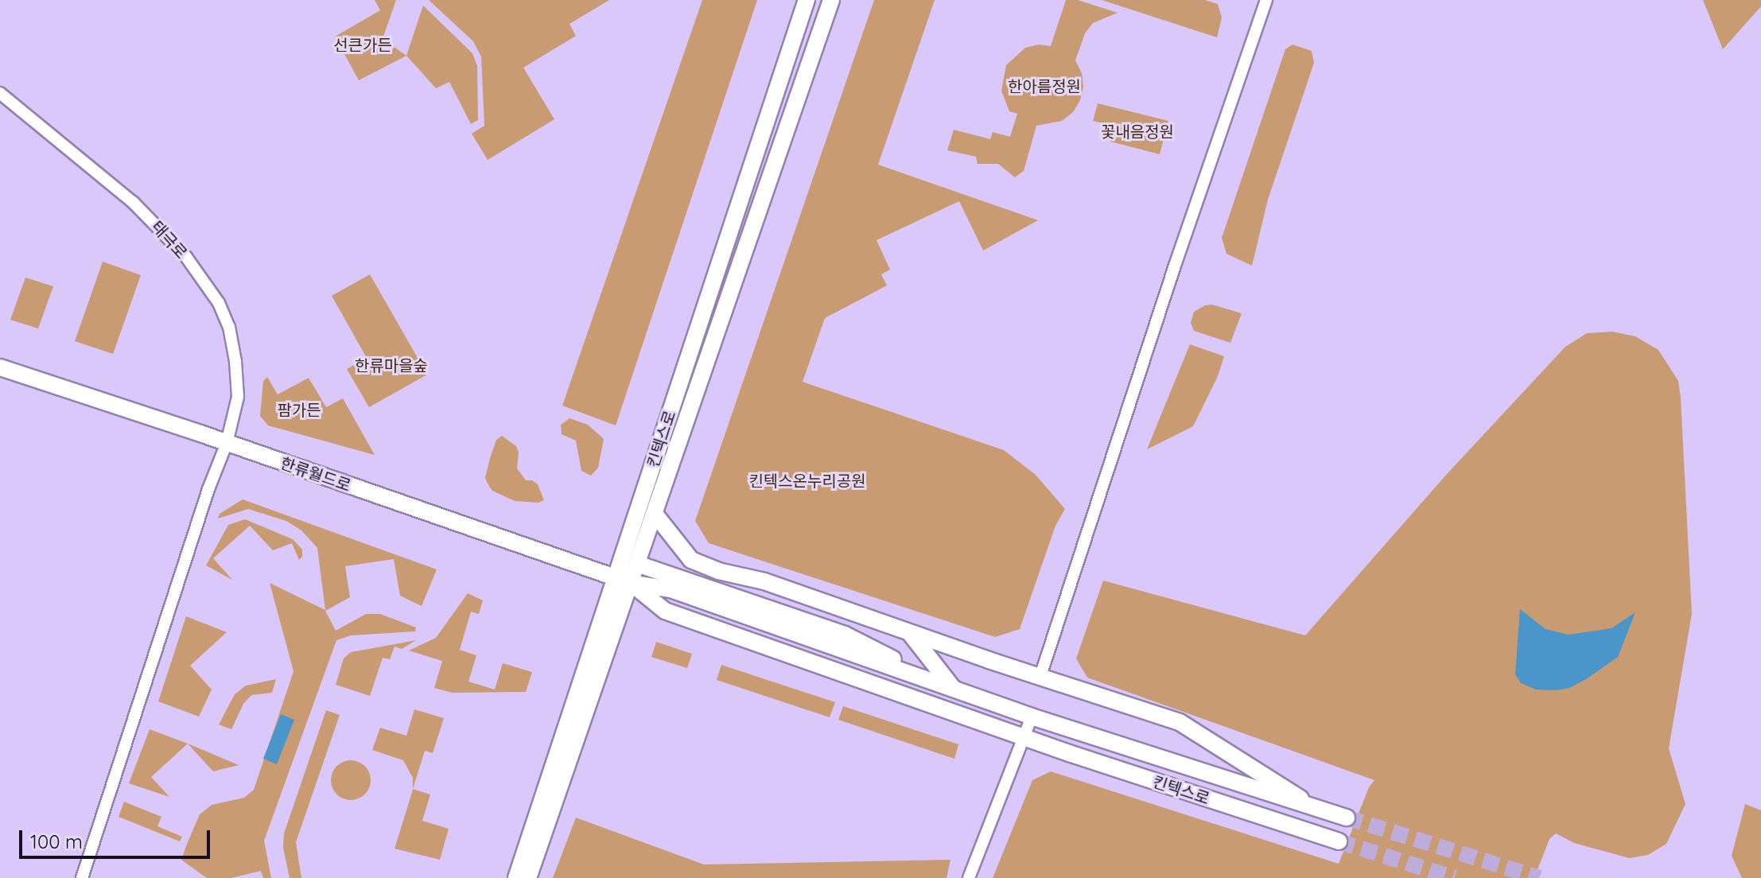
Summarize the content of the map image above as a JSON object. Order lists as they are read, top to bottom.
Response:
{
  "streets": {
    "main road": ["킨텍스로", "한류월드로"],
    "street": ["태극로"]
  },
  "crossings": [
    ["태극로", "한류월드로"],
    ["킨텍스로", "한류월드로"]
  ],
  "parks": [
    "선큰가든",
    "한아름정원",
    "꽃내음정원",
    "한류마을숲",
    "팜가든",
    "킨텍스온누리공원"
  ],
  "scale_bar": "100 m"
}
